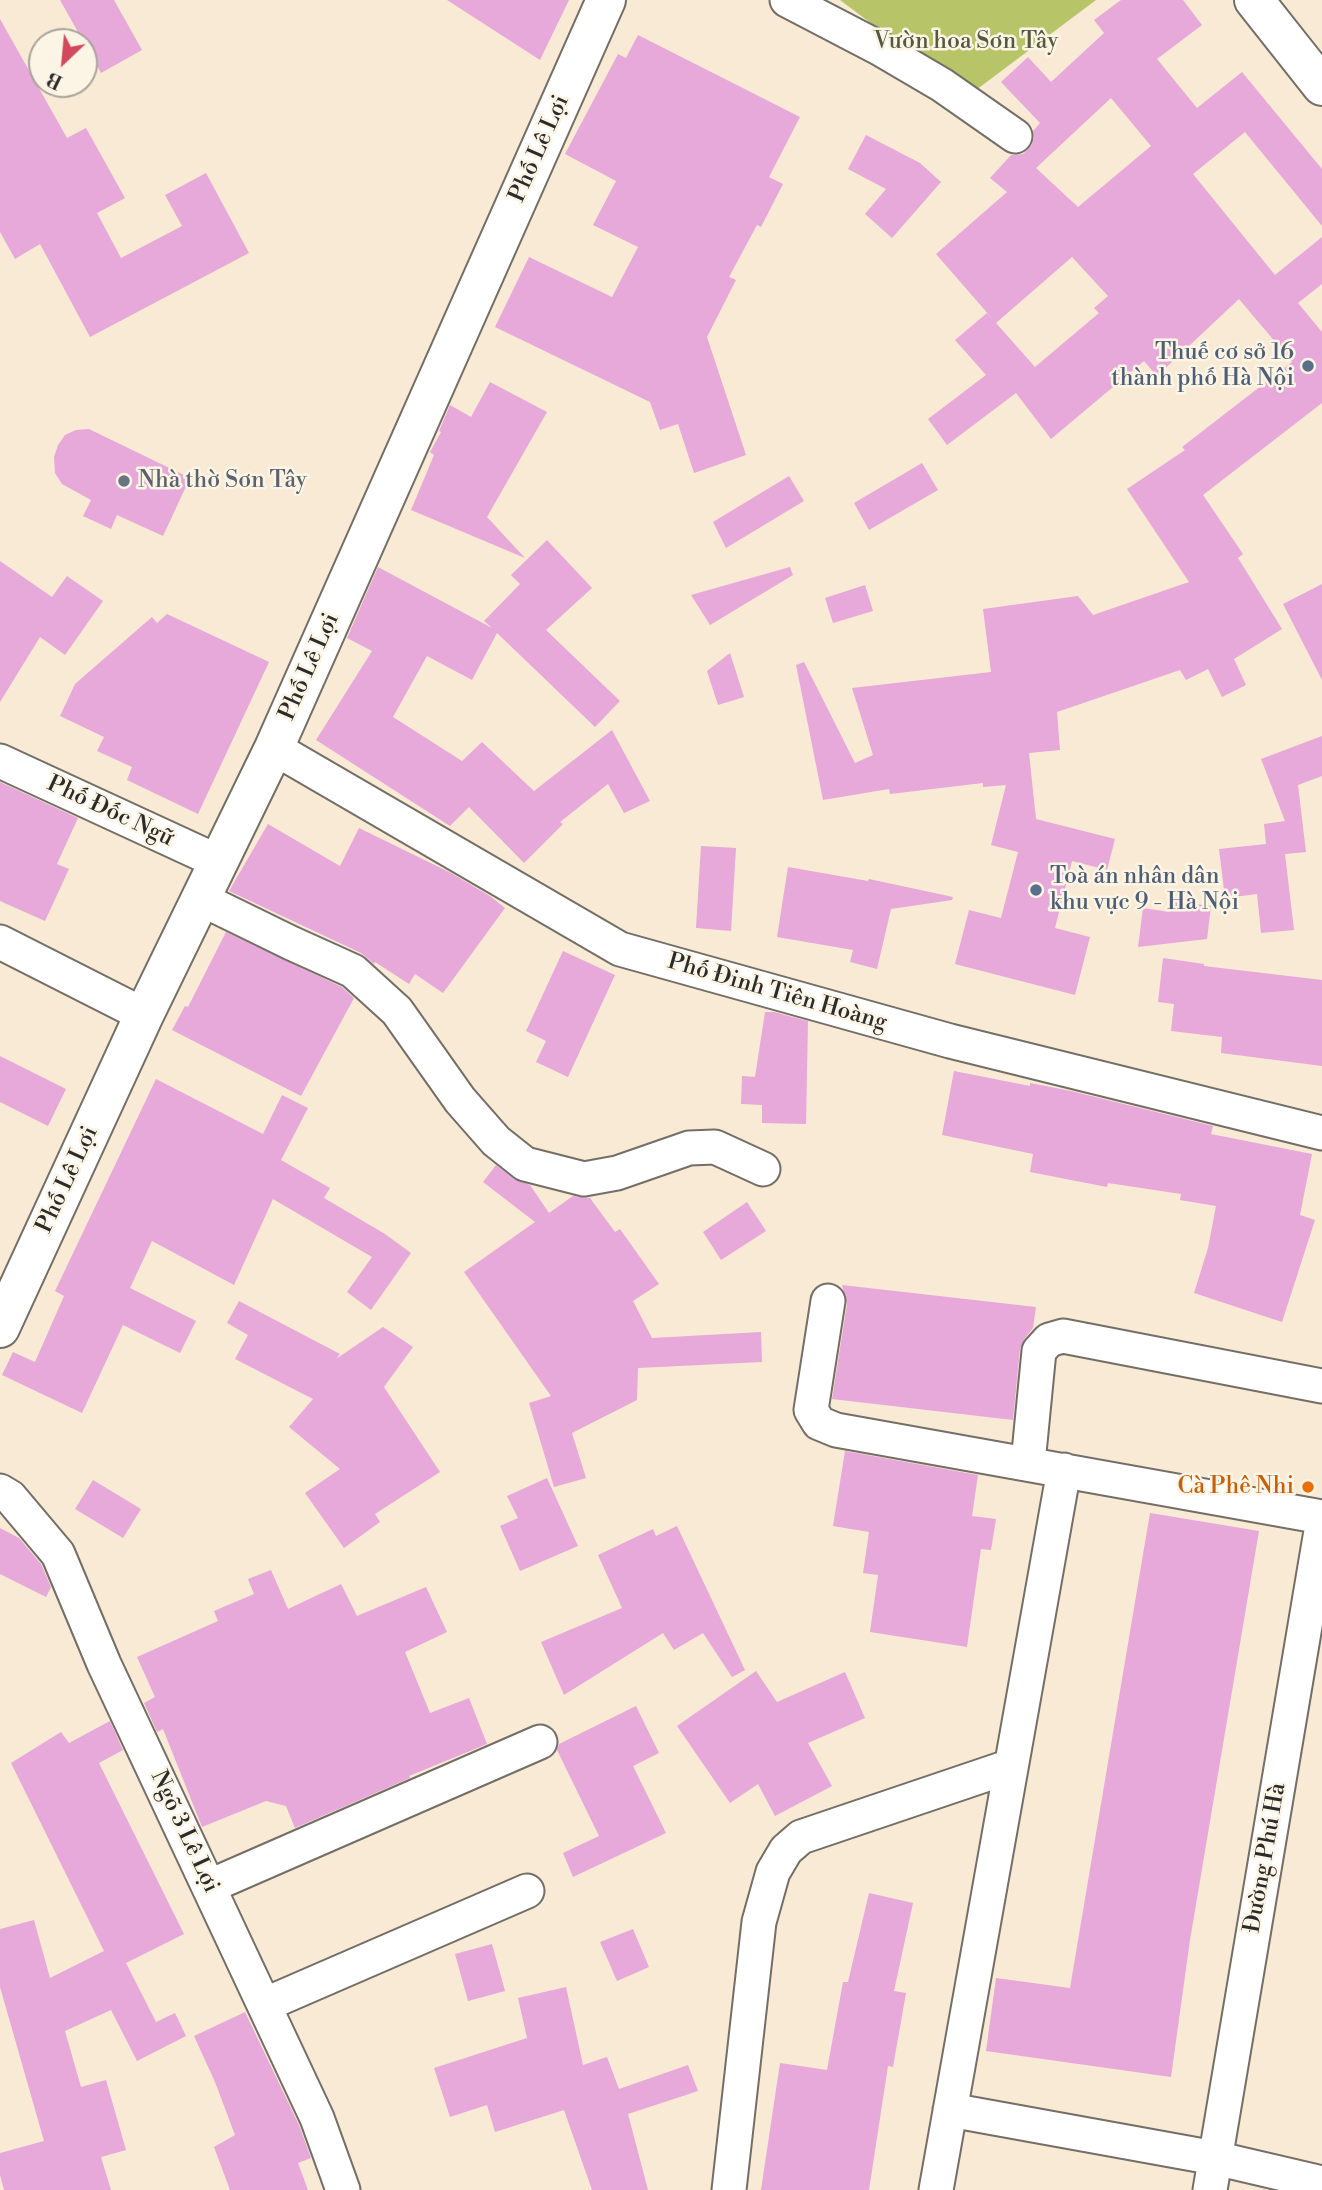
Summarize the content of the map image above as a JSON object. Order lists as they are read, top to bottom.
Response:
{
  "streets": {
    "main road": ["Phố Lê Lợi"],
    "street": [
      "Phố Đốc Ngữ",
      "Phố Đinh Tiên Hoàng",
      "Ngõ 3 Lê Lợi",
      "Đường Phú Hà"
    ]
  },
  "crossings": [
    ["Phố Lê Lợi", "Phố Đốc Ngữ"],
    ["Phố Lê Lợi", "Phố Đinh Tiên Hoàng"]
  ],
  "parks": ["Vườn hoa Sơn Tây"],
  "places": [
    "Thuế cơ sở 16 thành phố Hà Nội",
    "Nhà thờ Sơn Tây",
    "Toà án nhân dân khu vực 9 - Hà Nội",
    "Cà Phê Nhi"
  ],
  "north": "bottom left"
}
